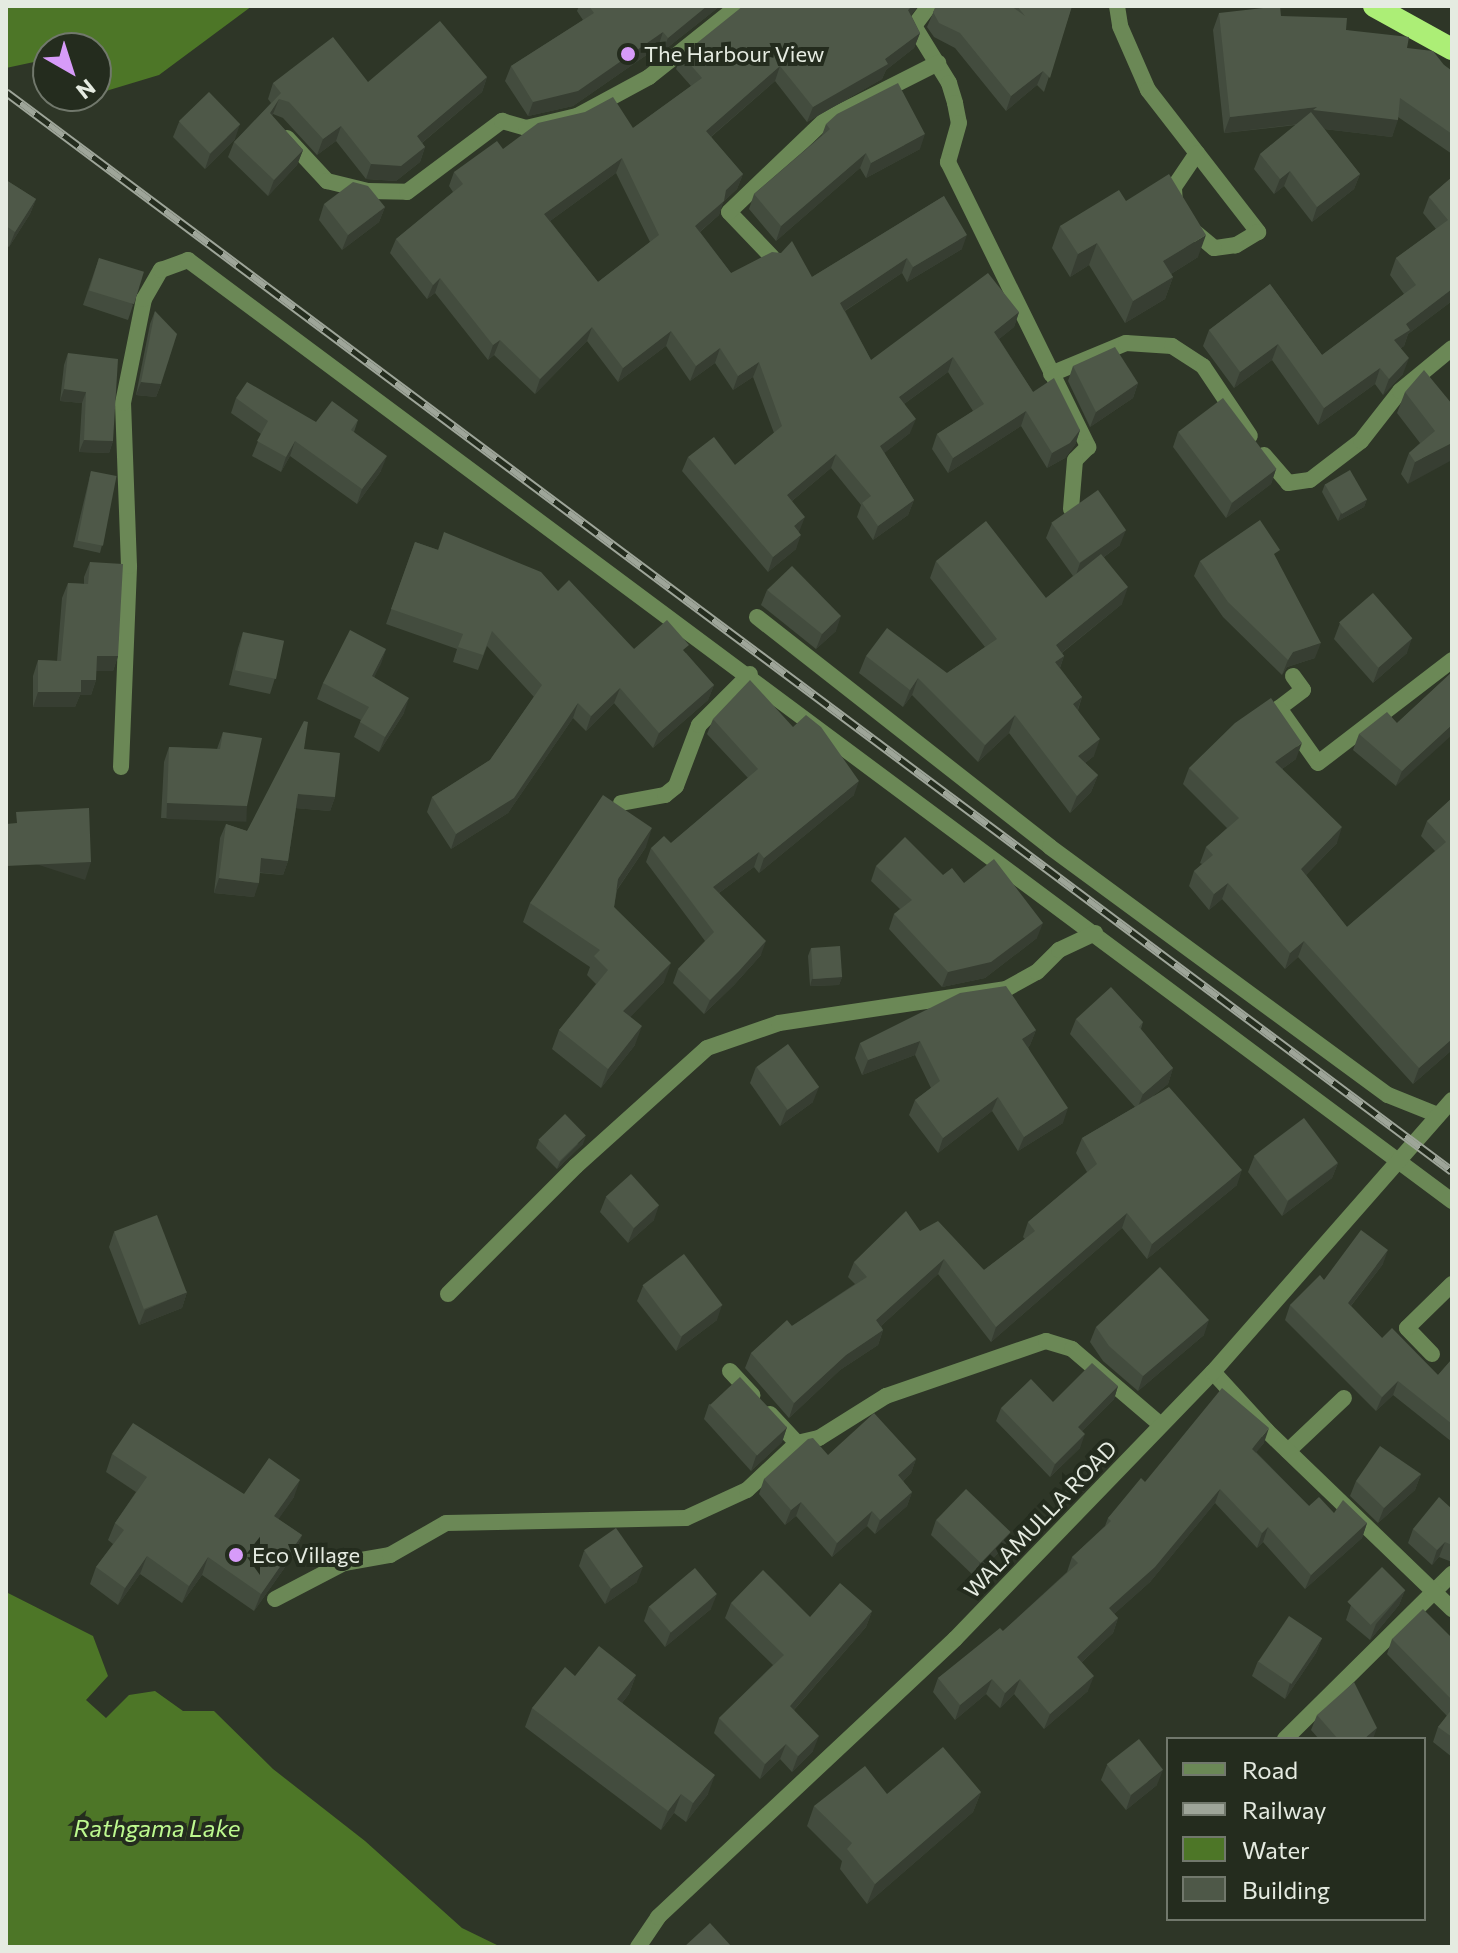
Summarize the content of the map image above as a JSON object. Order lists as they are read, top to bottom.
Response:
{
  "streets": {
    "street": ["WALAMULLA ROAD"]
  },
  "water": ["Rathgama Lake"],
  "places": ["The Harbour View", "Eco Village"],
  "legend": [
    "Road",
    "Railway",
    "Water",
    "Building"
  ],
  "north": "bottom right"
}
